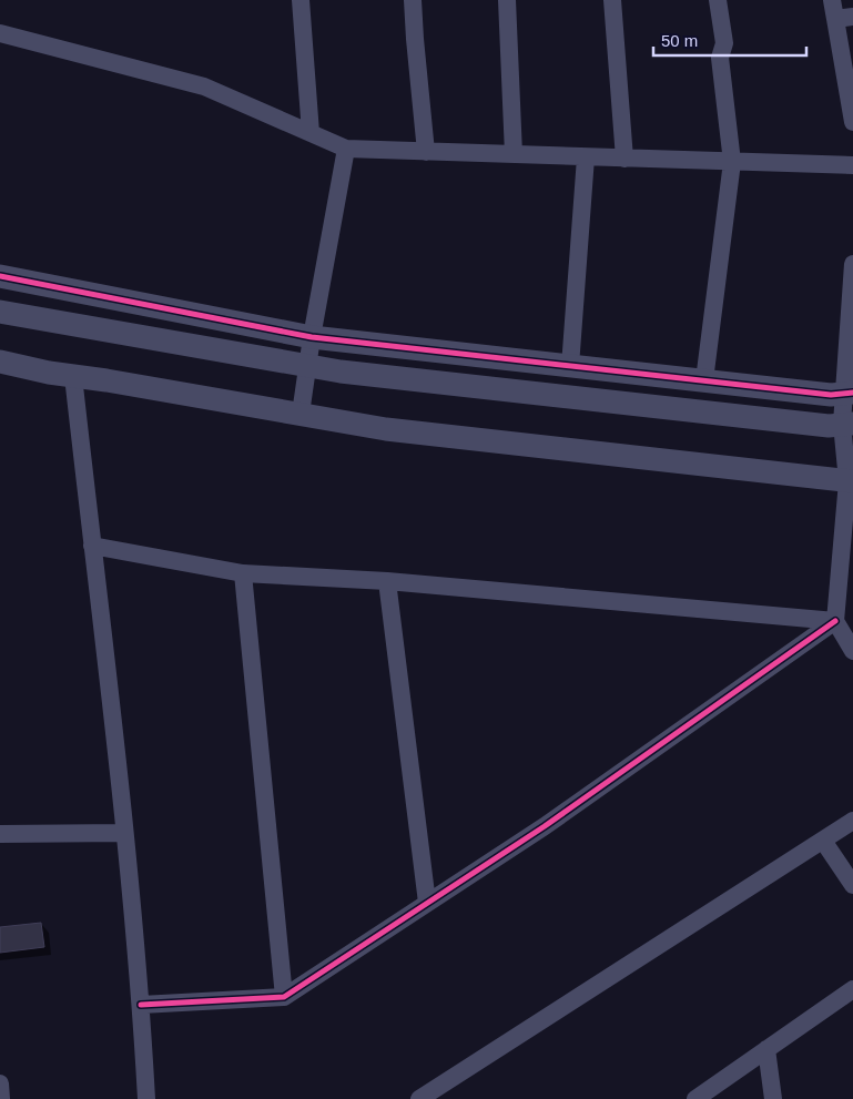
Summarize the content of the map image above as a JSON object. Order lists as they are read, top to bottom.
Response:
{
  "scale_bar": "50 m"
}
